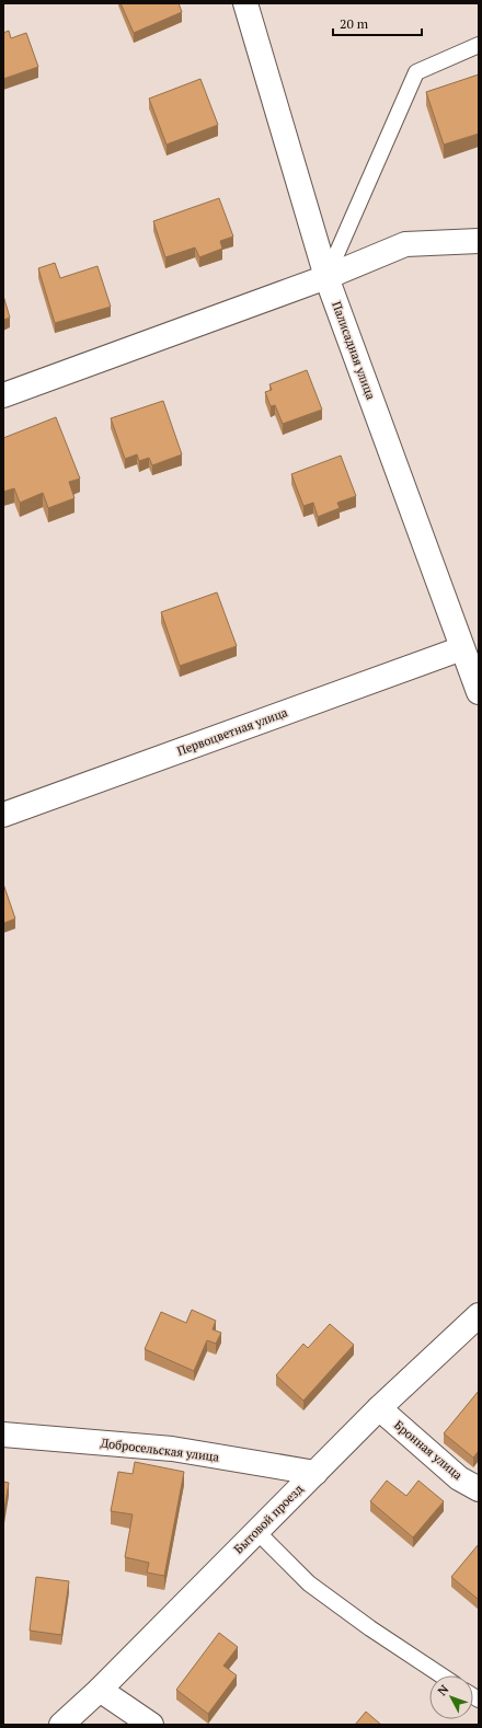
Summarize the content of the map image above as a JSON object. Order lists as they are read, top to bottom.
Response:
{
  "streets": {
    "street": [
      "Палисадная улица",
      "Первоцветная улица",
      "Добросельская улица",
      "Бронная улица",
      "Бытовой проезд"
    ]
  },
  "crossings": [
    ["Палисадная улица", "Первоцветная улица"],
    ["Добросельская улица", "Бытовой проезд"],
    ["Бронная улица", "Бытовой проезд"]
  ],
  "scale_bar": "20 m",
  "north": "top left"
}
